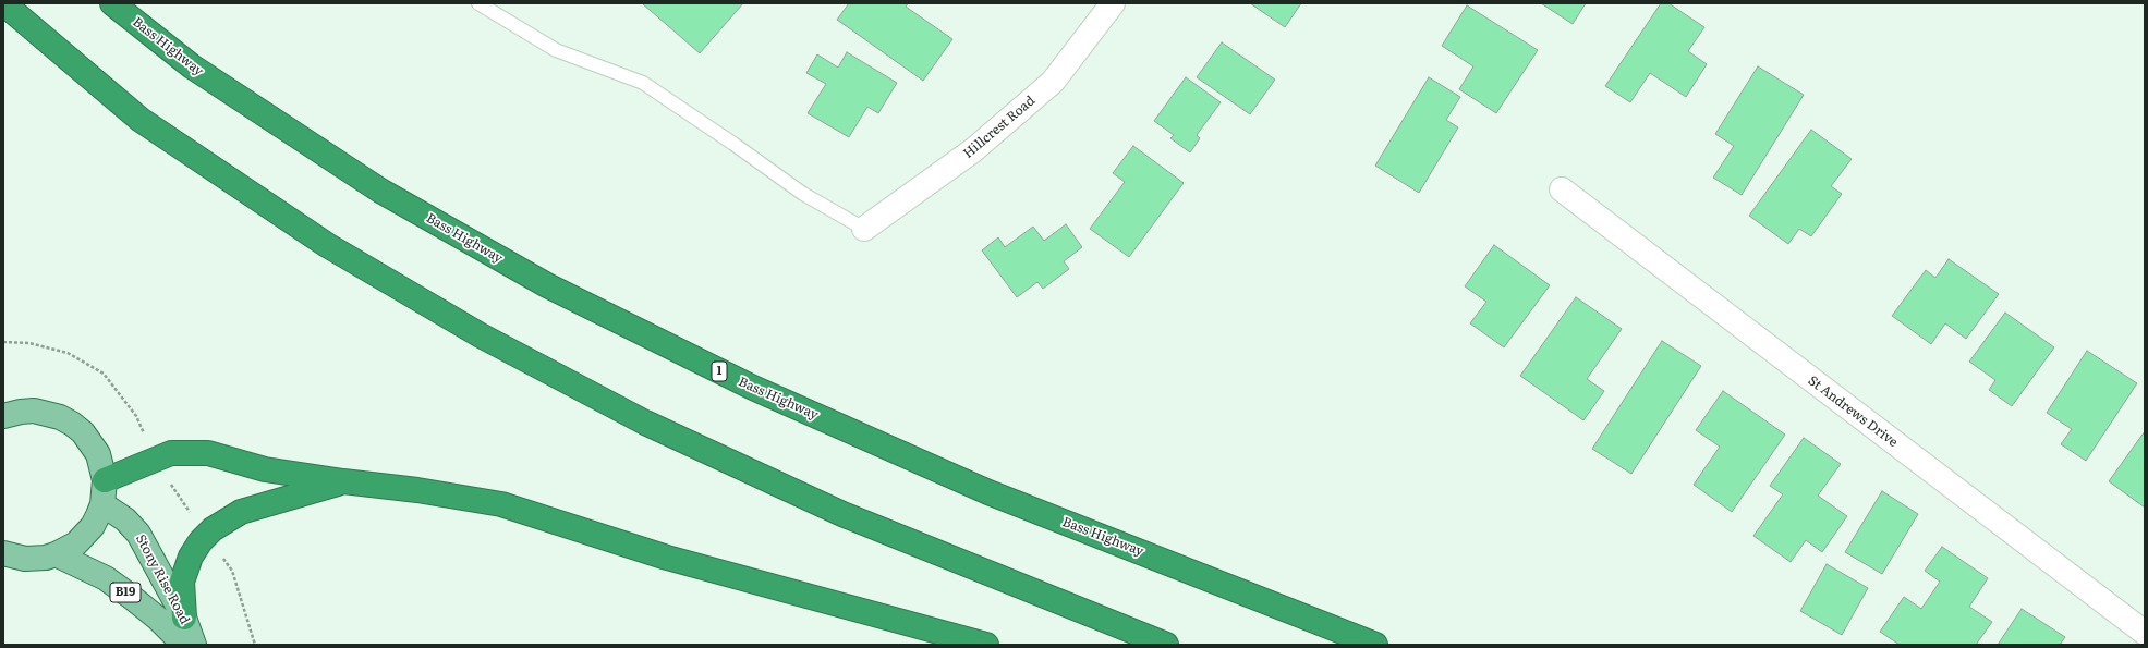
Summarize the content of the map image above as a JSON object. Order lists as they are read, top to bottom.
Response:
{
  "streets": {
    "highway": ["Bass Highway", "1"],
    "main road": ["Stony Rise Road", "B19"],
    "street": ["Hillcrest Road", "St Andrews Drive"]
  }
}
